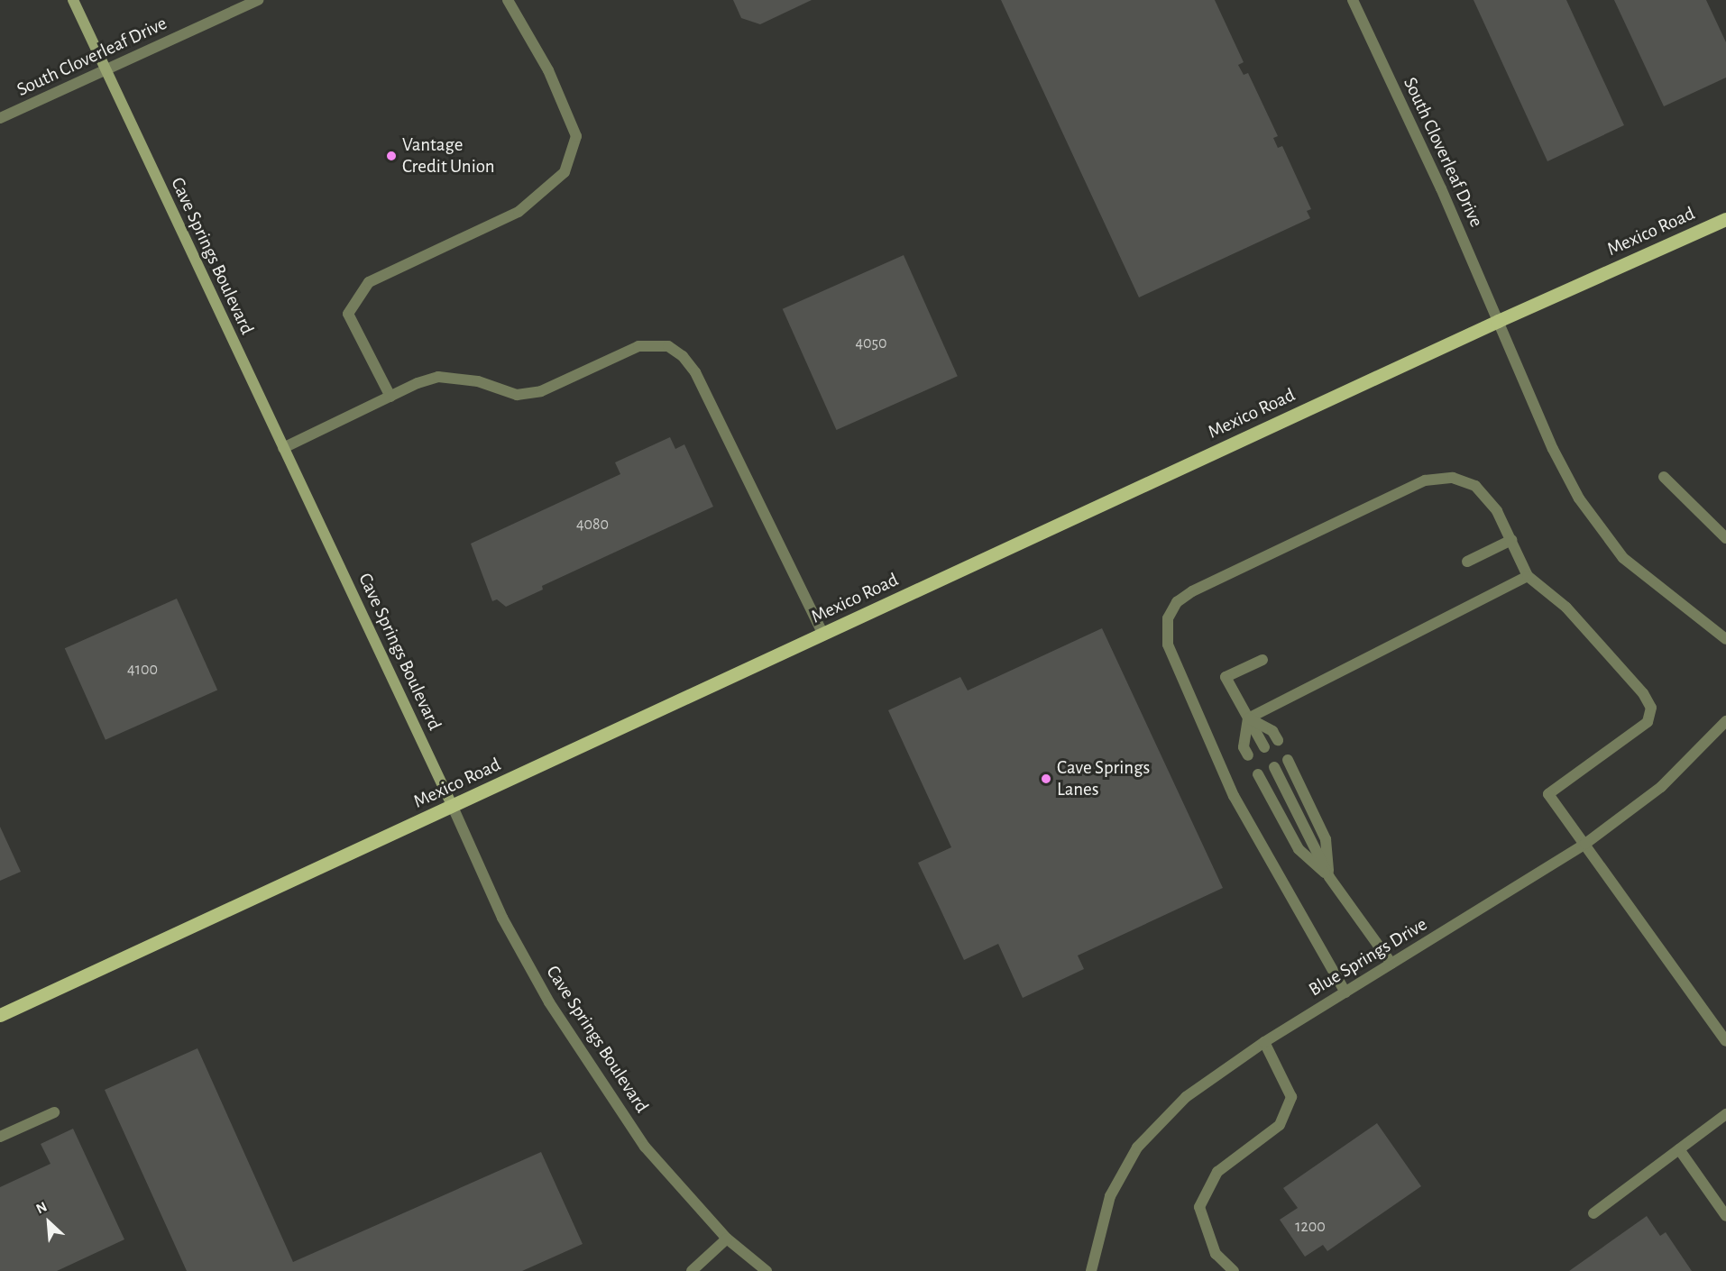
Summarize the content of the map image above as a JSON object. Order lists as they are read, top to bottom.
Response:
{
  "streets": {
    "main road": ["Mexico Road"],
    "street": ["South Cloverleaf Drive", "Cave Springs Boulevard", "Blue Springs Drive"]
  },
  "crossings": [
    ["South Cloverleaf Drive", "Mexico Road"],
    ["South Cloverleaf Drive", "Cave Springs Boulevard"],
    ["Mexico Road", "Cave Springs Boulevard"]
  ],
  "places": ["Vantage Credit Union", "Cave Springs Lanes"],
  "house_numbers": [
    "4050",
    "4080",
    "4100",
    "1200"
  ],
  "north": "top left"
}
